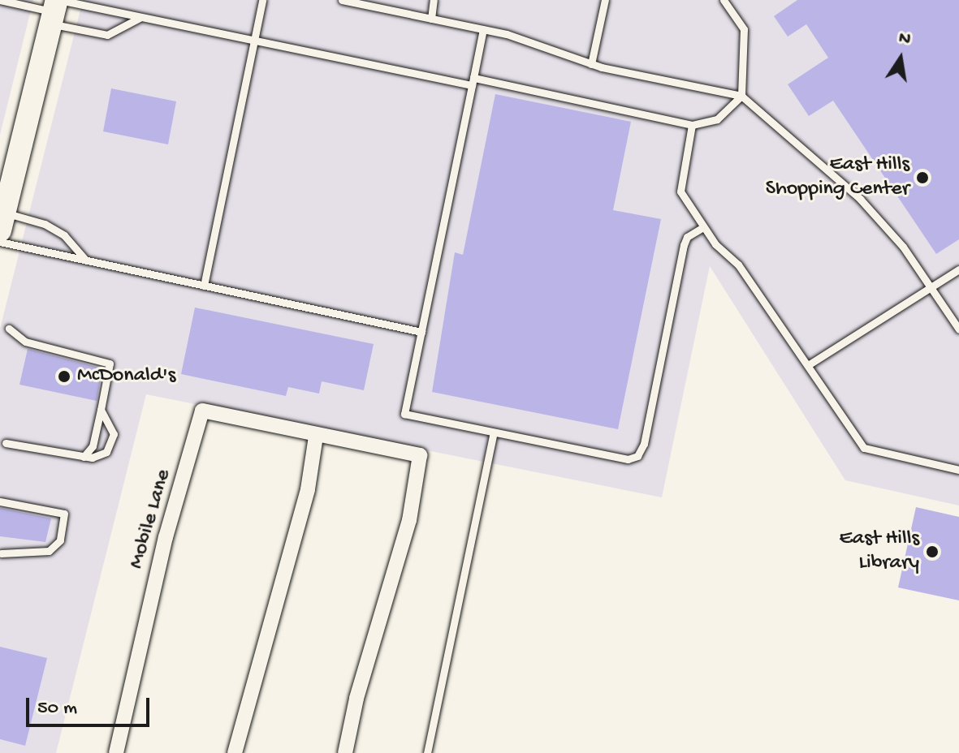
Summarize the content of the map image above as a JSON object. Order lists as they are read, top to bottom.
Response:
{
  "streets": {
    "street": ["Mobile Lane"]
  },
  "places": ["East Hills Shopping Center", "McDonald's", "East Hills Library"],
  "scale_bar": "50 m",
  "north": "top"
}
